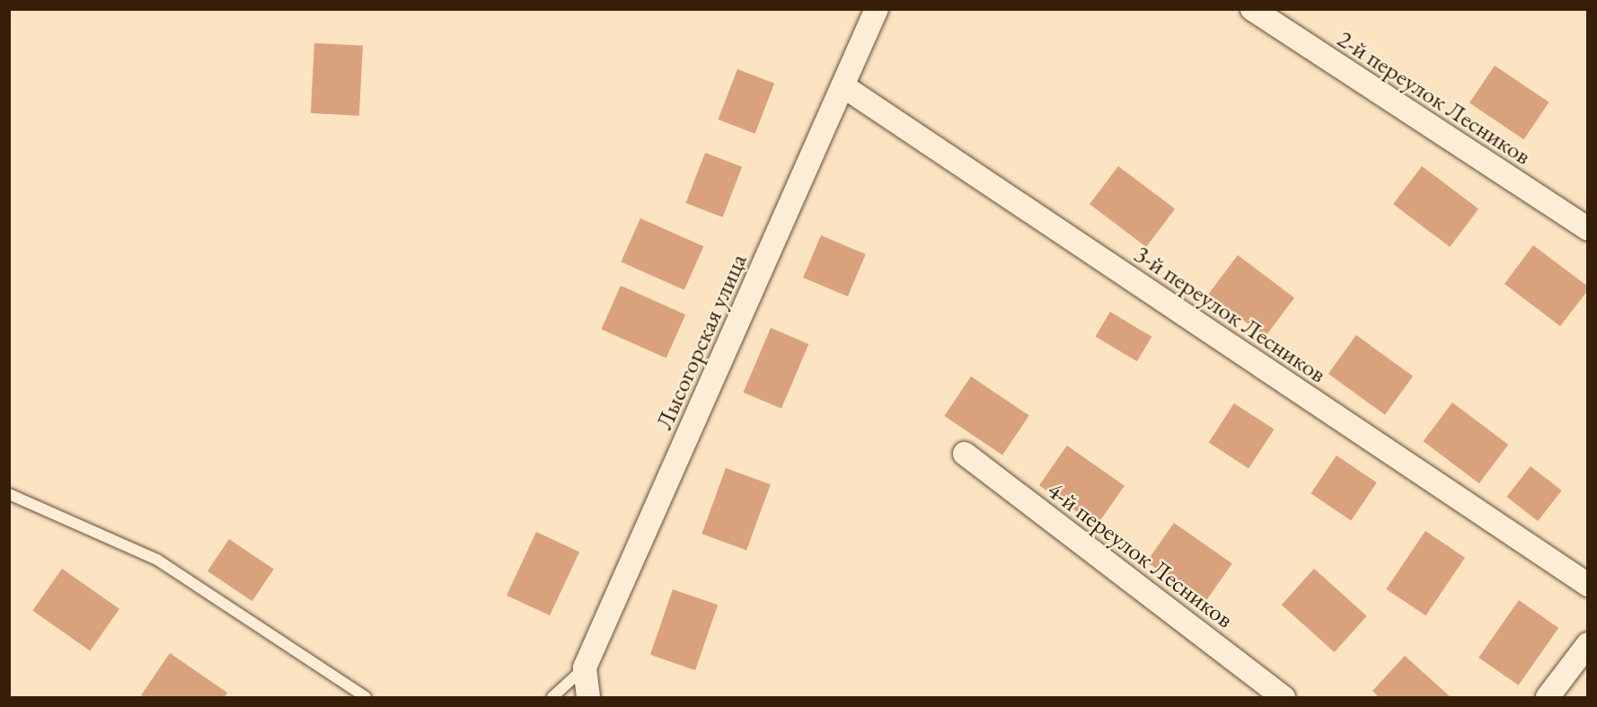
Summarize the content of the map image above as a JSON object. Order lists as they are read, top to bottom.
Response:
{
  "streets": {
    "street": [
      "2-й переулок Лесников",
      "3-й переулок Лесников",
      "Лысогорская улица",
      "4-й переулок Лесников"
    ]
  },
  "crossings": [
    ["3-й переулок Лесников", "Лысогорская улица"]
  ]
}
